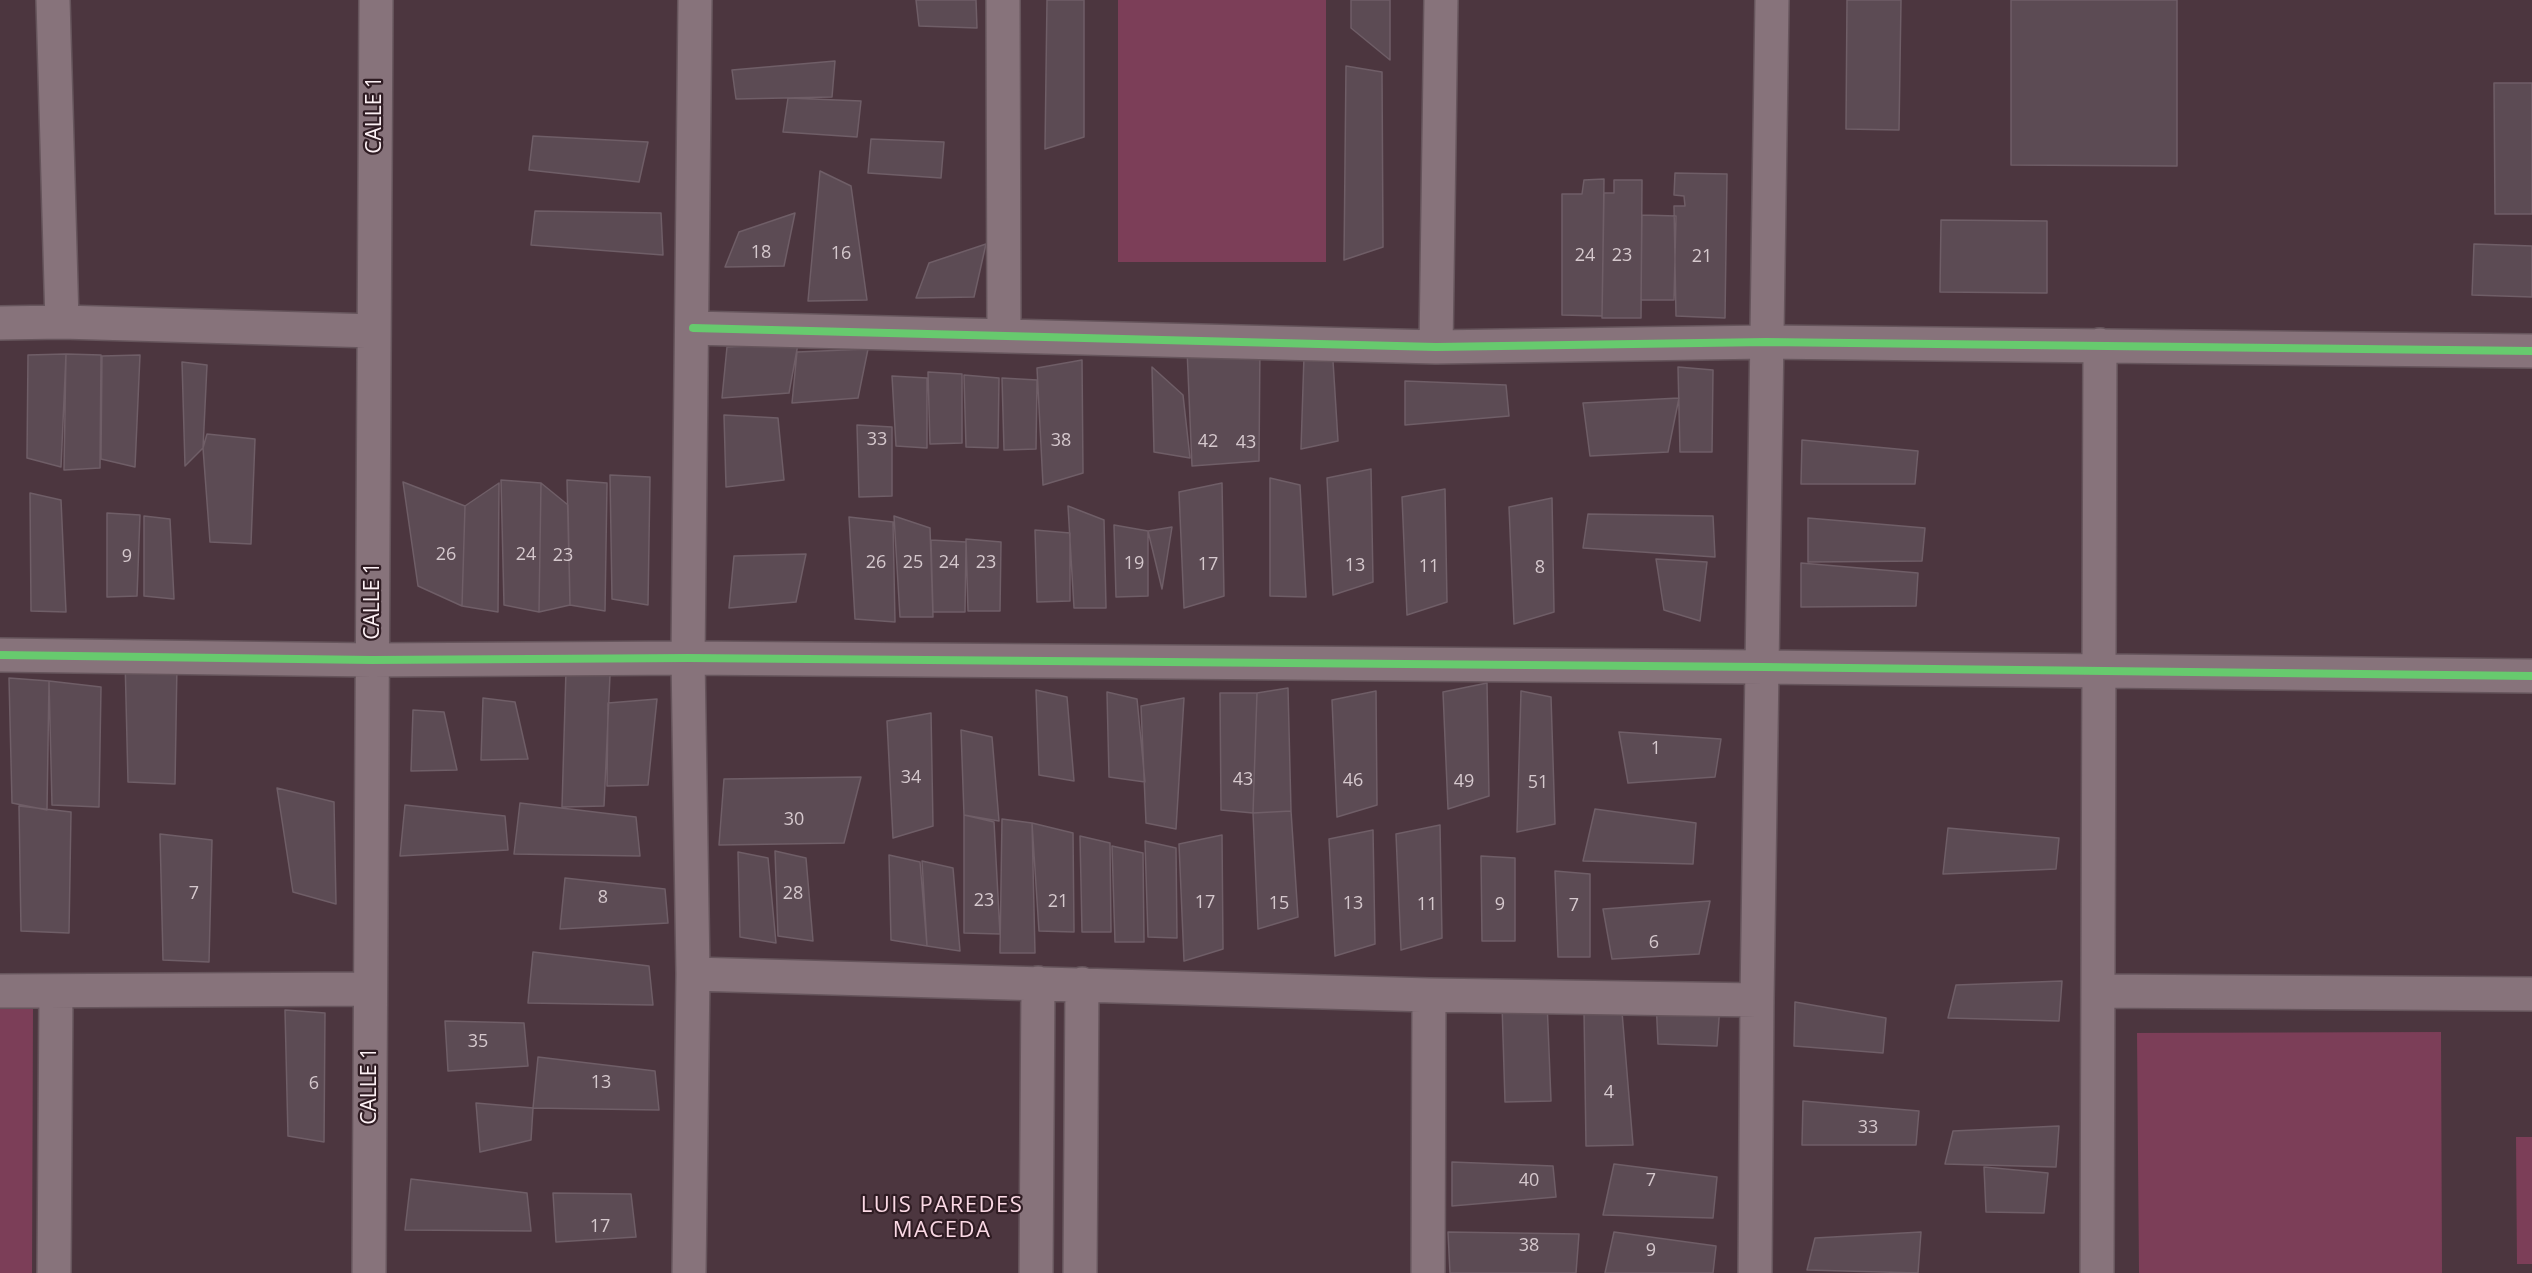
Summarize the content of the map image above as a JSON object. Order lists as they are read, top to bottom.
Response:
{
  "streets": {
    "street": ["CALLE 1"]
  },
  "districts": ["LUIS PAREDES MACEDA"],
  "house_numbers": [
    "18",
    "16",
    "24",
    "23",
    "21",
    "33",
    "38",
    "42",
    "43",
    "26",
    "24",
    "23",
    "9",
    "26",
    "25",
    "24",
    "23",
    "19",
    "17",
    "13",
    "11",
    "8",
    "1",
    "34",
    "43",
    "46",
    "49",
    "51",
    "30",
    "7",
    "28",
    "8",
    "23",
    "21",
    "17",
    "15",
    "13",
    "11",
    "9",
    "7",
    "6",
    "35",
    "13",
    "6",
    "4",
    "33",
    "40",
    "7",
    "17",
    "38",
    "9"
  ]
}
